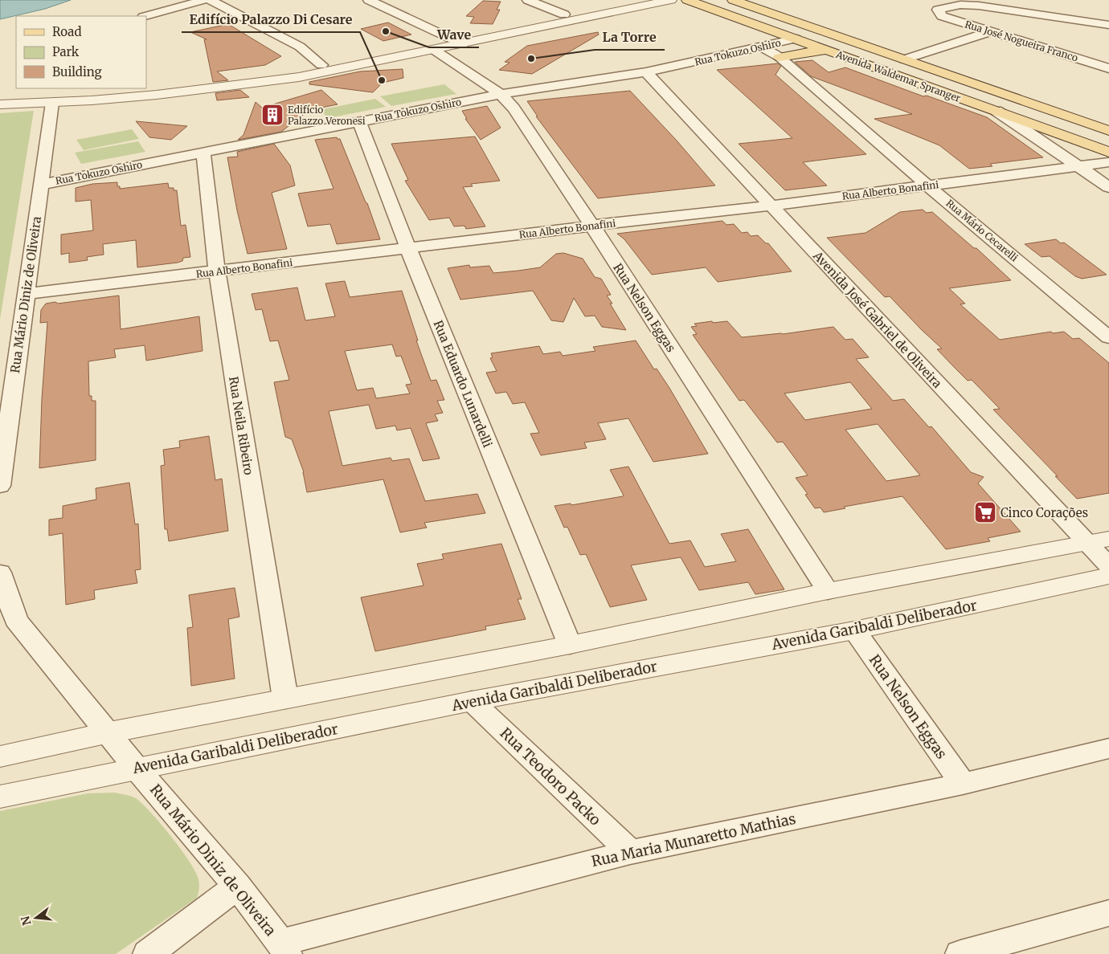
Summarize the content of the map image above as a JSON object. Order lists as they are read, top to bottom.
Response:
{
  "streets": {
    "main road": ["Avenida Waldemar Spranger"],
    "street": [
      "Rua José Nogueira Franco",
      "Rua Tokuzo Oshiro",
      "Rua Alberto Bonafini",
      "Rua Mário Cecarelli",
      "Rua Mário Diniz de Oliveira",
      "Rua Nelson Eggas",
      "Avenida José Gabriel de Oliveira",
      "Rua Eduardo Lunardelli",
      "Rua Neila Ribeiro",
      "Avenida Garibaldi Deliberador",
      "Rua Teodoro Packo",
      "Rua Maria Munaretto Mathias"
    ]
  },
  "crossings": [
    ["Rua Tokuzo Oshiro", "Avenida Waldemar Spranger"],
    ["Rua Tokuzo Oshiro", "Rua Mário Cecarelli"],
    ["Rua Tokuzo Oshiro", "Rua Mário Diniz de Oliveira"],
    ["Rua Tokuzo Oshiro", "Rua Nelson Eggas"],
    ["Rua Tokuzo Oshiro", "Avenida José Gabriel de Oliveira"],
    ["Rua Tokuzo Oshiro", "Rua Eduardo Lunardelli"],
    ["Rua Tokuzo Oshiro", "Rua Neila Ribeiro"],
    ["Rua Alberto Bonafini", "Rua Mário Cecarelli"],
    ["Rua Alberto Bonafini", "Rua Mário Diniz de Oliveira"],
    ["Rua Alberto Bonafini", "Rua Nelson Eggas"],
    ["Rua Alberto Bonafini", "Avenida José Gabriel de Oliveira"],
    ["Rua Alberto Bonafini", "Rua Eduardo Lunardelli"],
    ["Rua Alberto Bonafini", "Rua Neila Ribeiro"],
    ["Rua Mário Diniz de Oliveira", "Avenida Garibaldi Deliberador"],
    ["Rua Mário Diniz de Oliveira", "Rua Maria Munaretto Mathias"],
    ["Rua Nelson Eggas", "Avenida Garibaldi Deliberador"],
    ["Rua Nelson Eggas", "Rua Maria Munaretto Mathias"],
    ["Avenida Garibaldi Deliberador", "Rua Teodoro Packo"],
    ["Rua Teodoro Packo", "Rua Maria Munaretto Mathias"]
  ],
  "places": {
    "other": ["Wave", "La Torre", "Edifício Palazzo Di Cesare"],
    "building": ["Edifício Palazzo Veronesi"],
    "supermarket": ["Cinco Corações"]
  },
  "legend": ["Road", "Park", "Building"],
  "north": "left"
}
